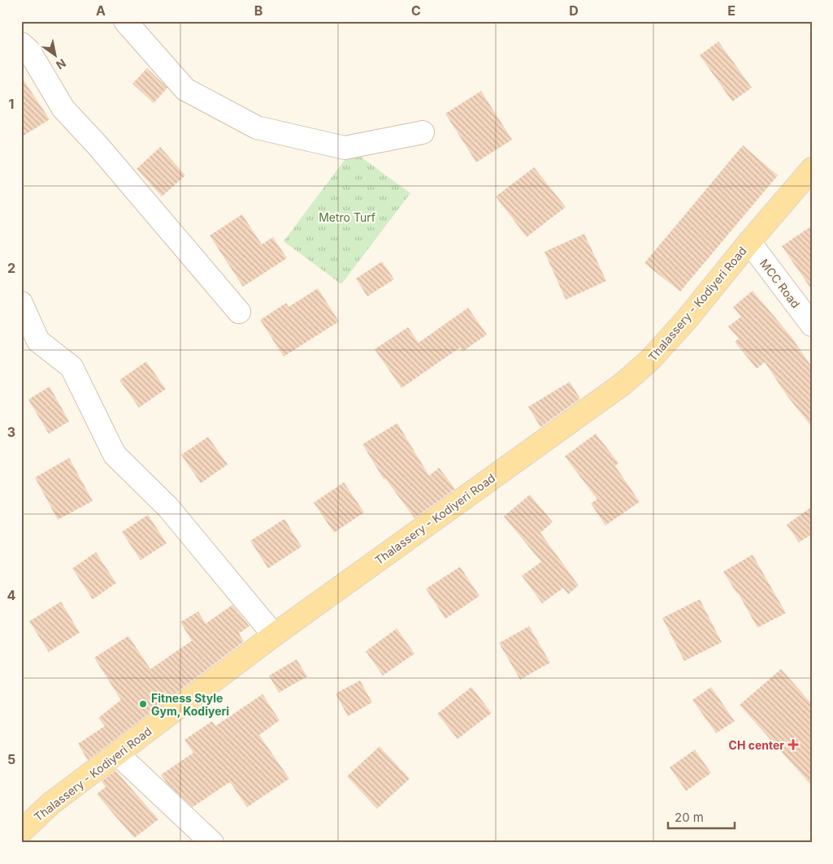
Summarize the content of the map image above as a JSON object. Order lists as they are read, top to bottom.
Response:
{
  "streets": {
    "main road": ["Thalassery - Kodiyeri Road"],
    "street": ["MCC Road"]
  },
  "crossings": [
    ["MCC Road", "Thalassery - Kodiyeri Road"]
  ],
  "parks": ["Metro Turf"],
  "places": {
    "other": ["Fitness Style Gym, Kodiyeri"],
    "health": ["CH center"]
  },
  "scale_bar": "20 m",
  "north": "bottom right",
  "grid": {
    "columns": [
      "A",
      "B",
      "C",
      "D",
      "E"
    ],
    "rows": [
      "1",
      "2",
      "3",
      "4",
      "5"
    ]
  }
}
